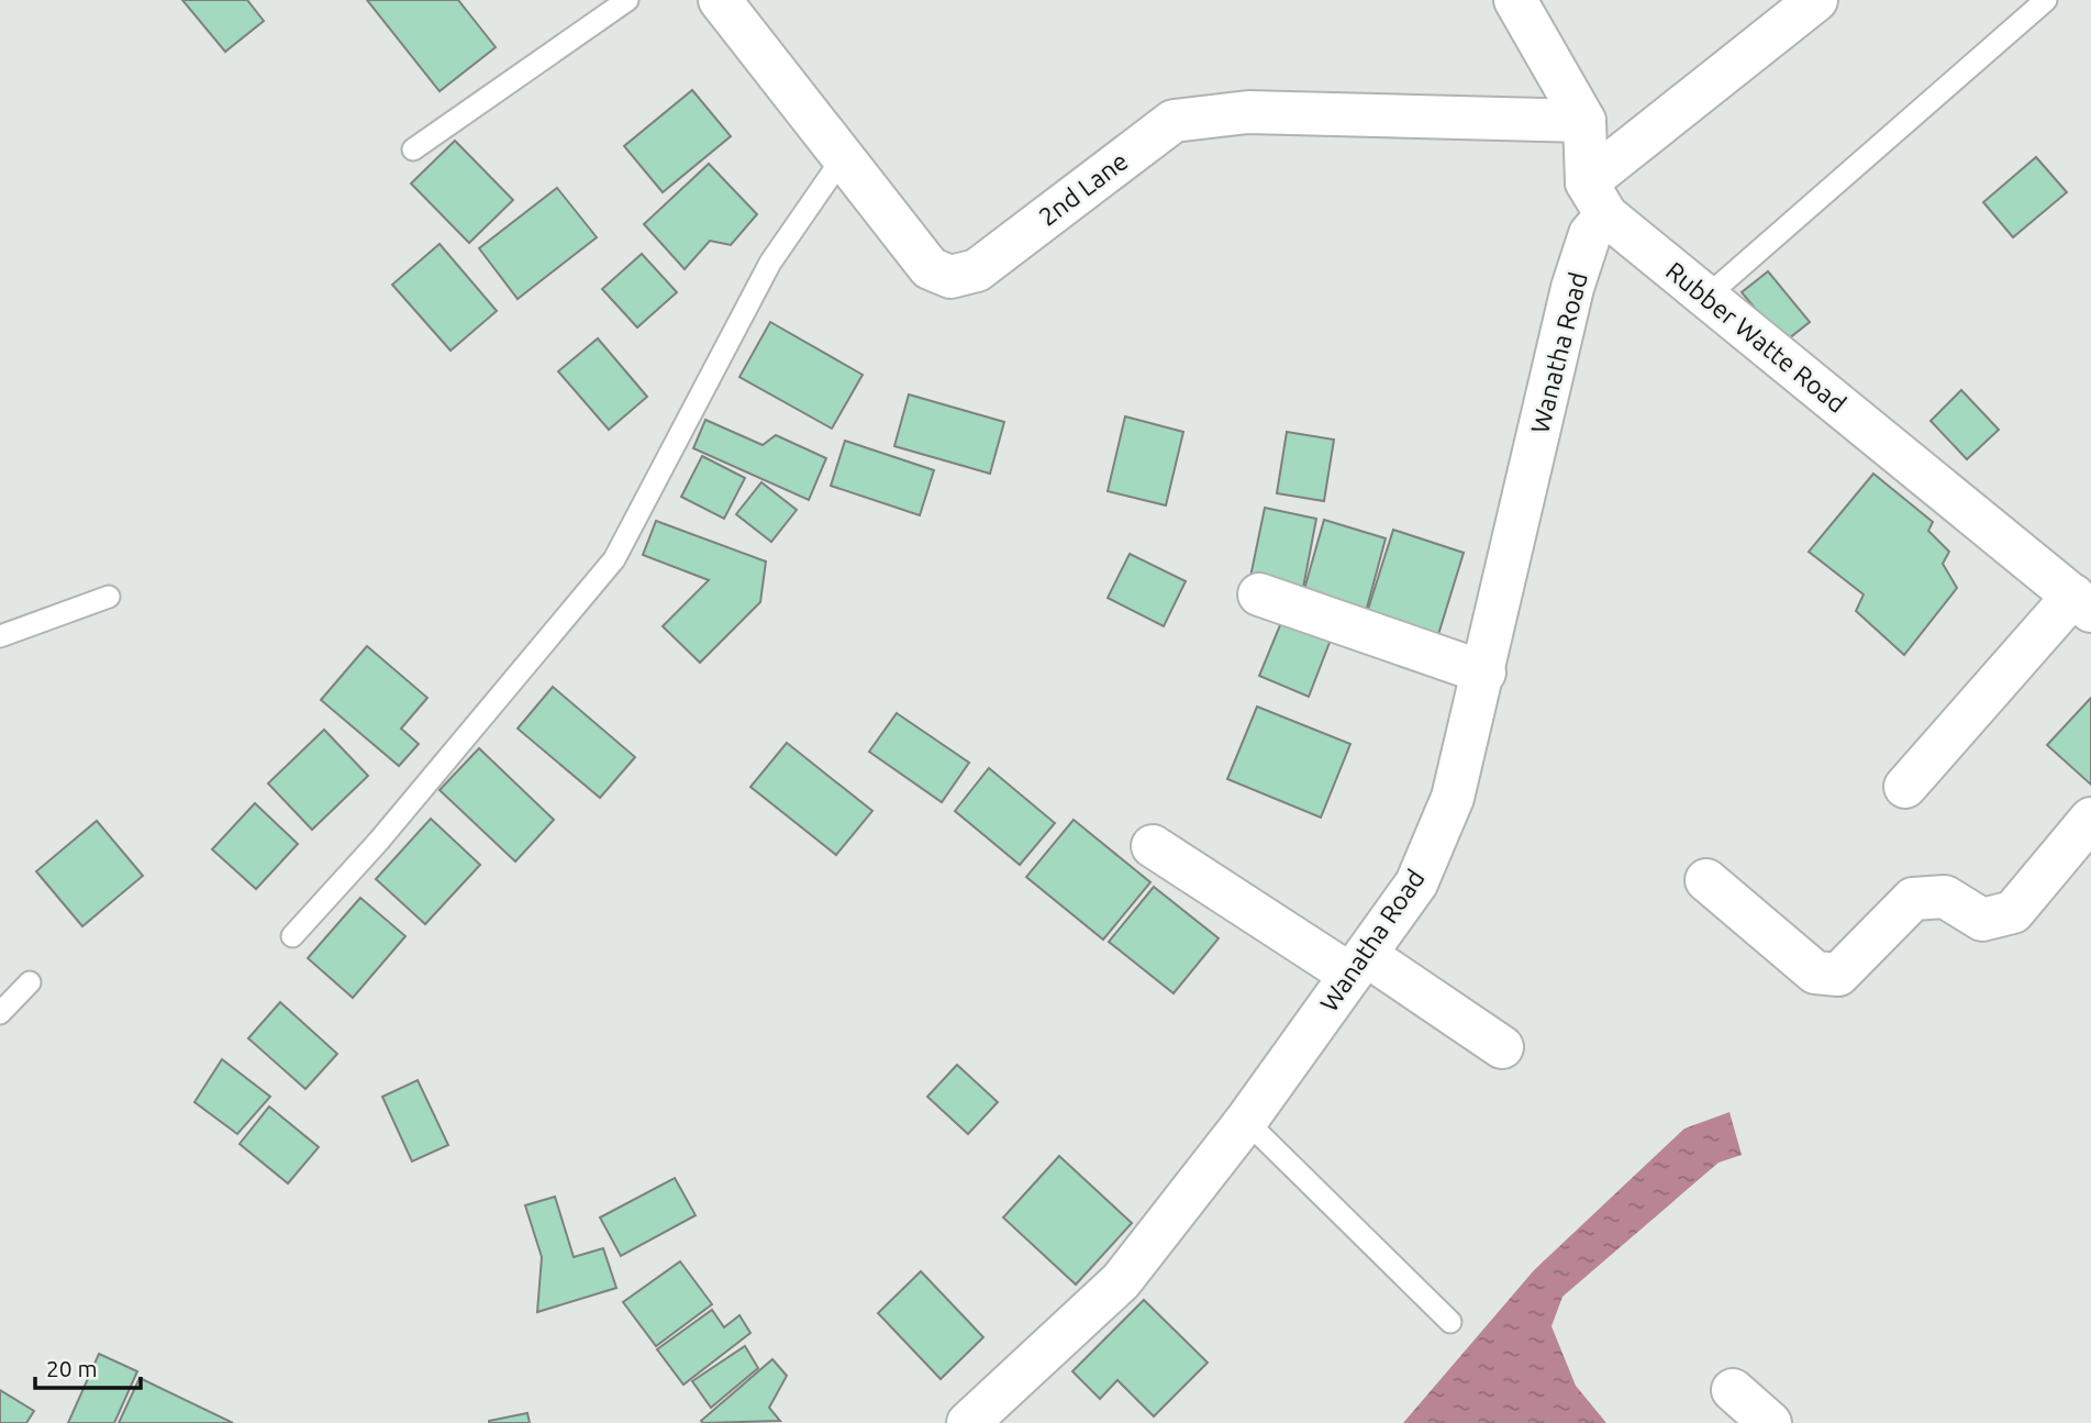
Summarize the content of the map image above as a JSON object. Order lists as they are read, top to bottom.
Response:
{
  "streets": {
    "street": ["2nd Lane", "Rubber Watte Road", "Wanatha Road"]
  },
  "crossings": [
    ["Rubber Watte Road", "Wanatha Road"]
  ],
  "scale_bar": "20 m"
}
